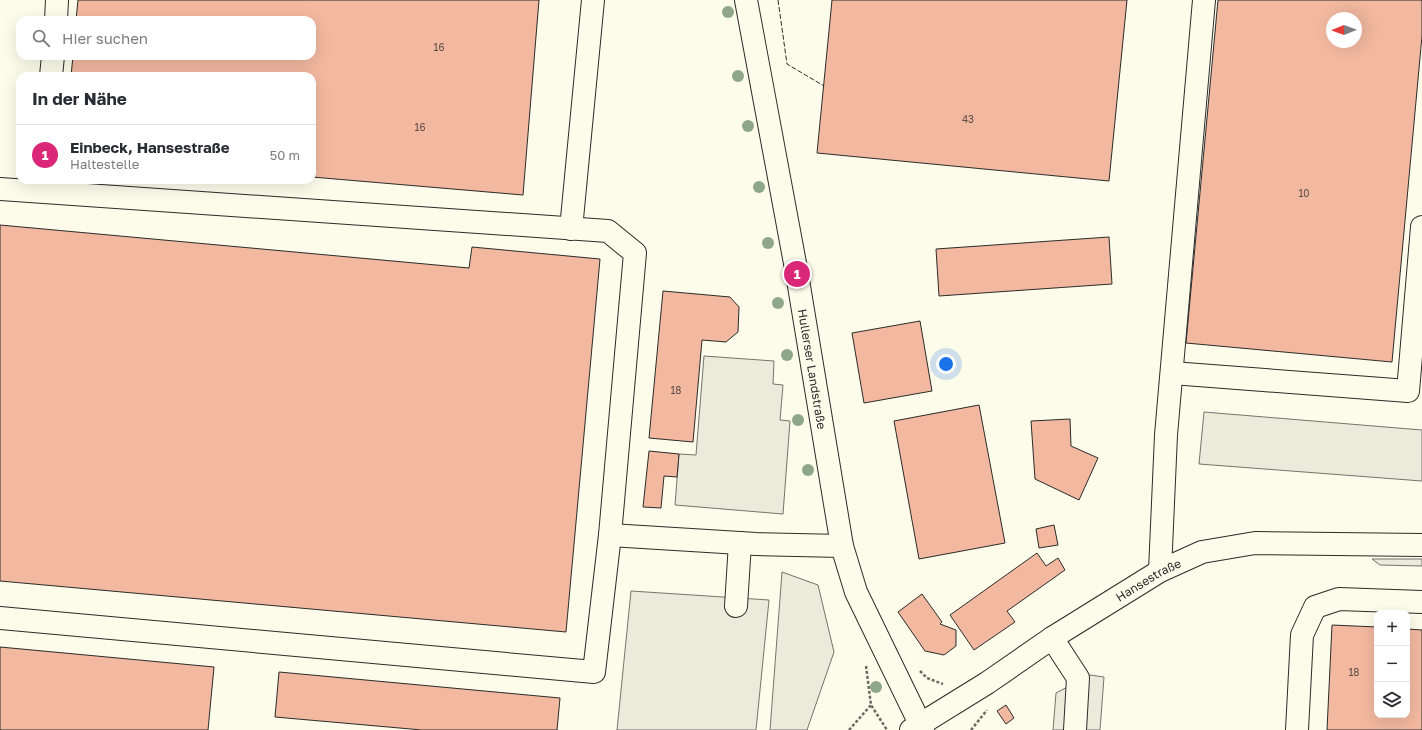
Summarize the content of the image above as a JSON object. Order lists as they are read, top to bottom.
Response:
{
  "streets": {
    "street": ["Hullerser Landstraße", "Hansestraße"]
  },
  "crossings": [
    ["Hullerser Landstraße", "Hansestraße"]
  ],
  "house_numbers": [
    "16",
    "43",
    "16",
    "10",
    "18",
    "18"
  ],
  "north": "left",
  "page": {
    "search": "Hier suchen",
    "heading": "In der Nähe",
    "list": [
      {
        "mark": "1",
        "name": "Einbeck, Hansestraße",
        "note": "Haltestelle",
        "value": "50 m"
      }
    ],
    "pins": "1",
    "map_buttons": ["+", "−"]
  }
}
